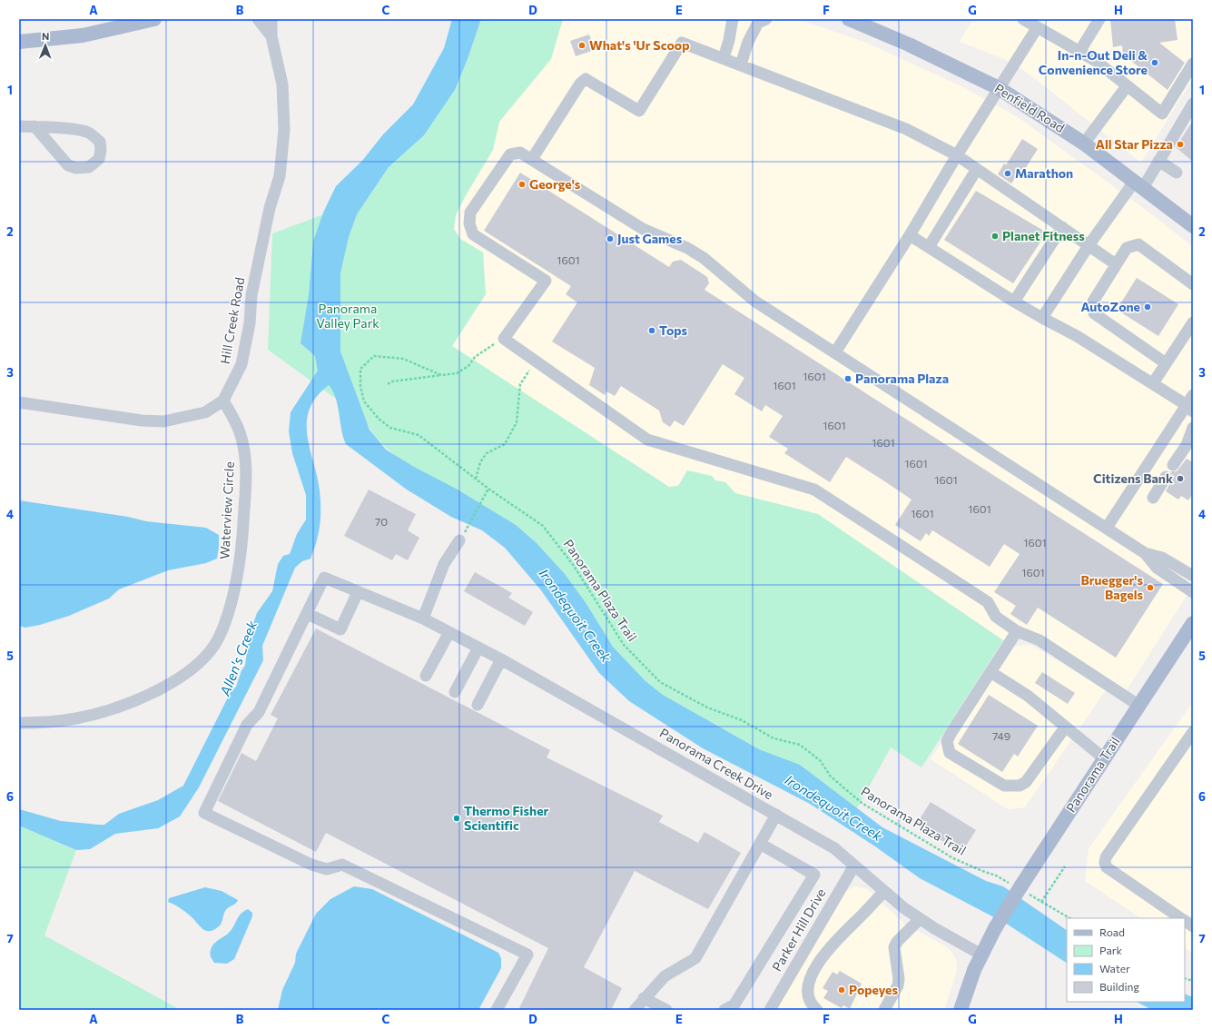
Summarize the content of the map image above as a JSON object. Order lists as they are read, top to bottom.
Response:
{
  "streets": {
    "main road": ["Penfield Road", "Panorama Trail"],
    "street": [
      "Hill Creek Road",
      "Waterview Circle",
      "Panorama Creek Drive",
      "Parker Hill Drive"
    ],
    "path": ["Panorama Plaza Trail"]
  },
  "crossings": [
    ["Hill Creek Road", "Waterview Circle"],
    ["Panorama Plaza Trail", "Panorama Trail"],
    ["Panorama Creek Drive", "Panorama Trail"],
    ["Panorama Creek Drive", "Parker Hill Drive"]
  ],
  "water": ["Irondequoit Creek", "Allen's Creek"],
  "parks": ["Panorama Valley Park"],
  "places": [
    "What's 'Ur Scoop",
    "In-n-Out Deli & Convenience Store",
    "All Star Pizza",
    "Marathon",
    "George's",
    "Planet Fitness",
    "Just Games",
    "AutoZone",
    "Tops",
    "Panorama Plaza",
    "Citizens Bank",
    "Bruegger's Bagels",
    "Thermo Fisher Scientific",
    "Popeyes"
  ],
  "house_numbers": [
    "1601",
    "1601",
    "1601",
    "1601",
    "1601",
    "1601",
    "1601",
    "1601",
    "1601",
    "70",
    "1601",
    "1601",
    "749"
  ],
  "legend": [
    "Road",
    "Park",
    "Water",
    "Building"
  ],
  "north": "top",
  "grid": {
    "columns": [
      "A",
      "B",
      "C",
      "D",
      "E",
      "F",
      "G",
      "H"
    ],
    "rows": [
      "1",
      "2",
      "3",
      "4",
      "5",
      "6",
      "7"
    ]
  }
}
